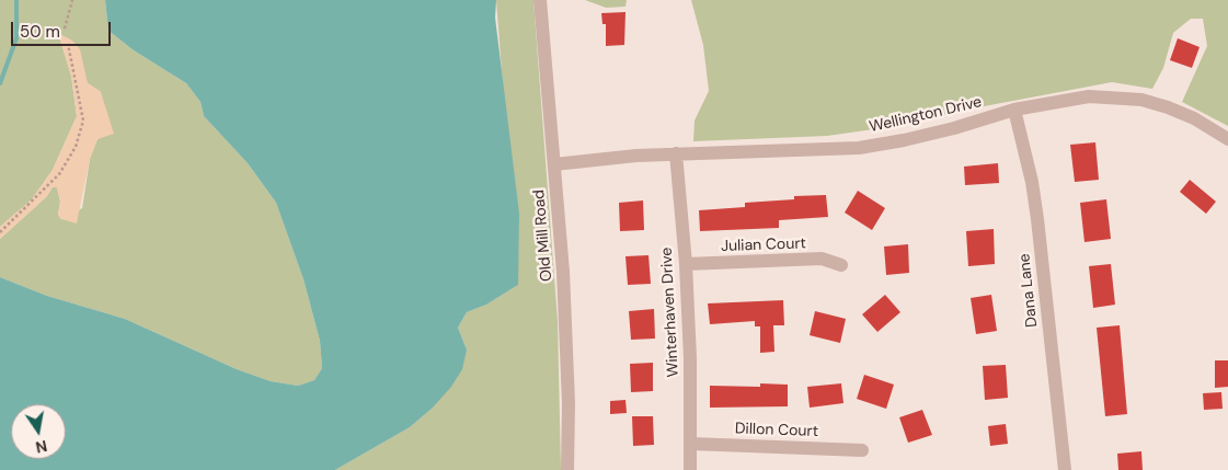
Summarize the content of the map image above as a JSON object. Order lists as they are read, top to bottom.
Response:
{
  "streets": {
    "street": [
      "Wellington Drive",
      "Old Mill Road",
      "Julian Court",
      "Dana Lane",
      "Winterhaven Drive",
      "Dillon Court"
    ]
  },
  "crossings": [
    ["Wellington Drive", "Old Mill Road"],
    ["Wellington Drive", "Dana Lane"],
    ["Wellington Drive", "Winterhaven Drive"],
    ["Julian Court", "Winterhaven Drive"],
    ["Winterhaven Drive", "Dillon Court"]
  ],
  "scale_bar": "50 m",
  "north": "bottom"
}
